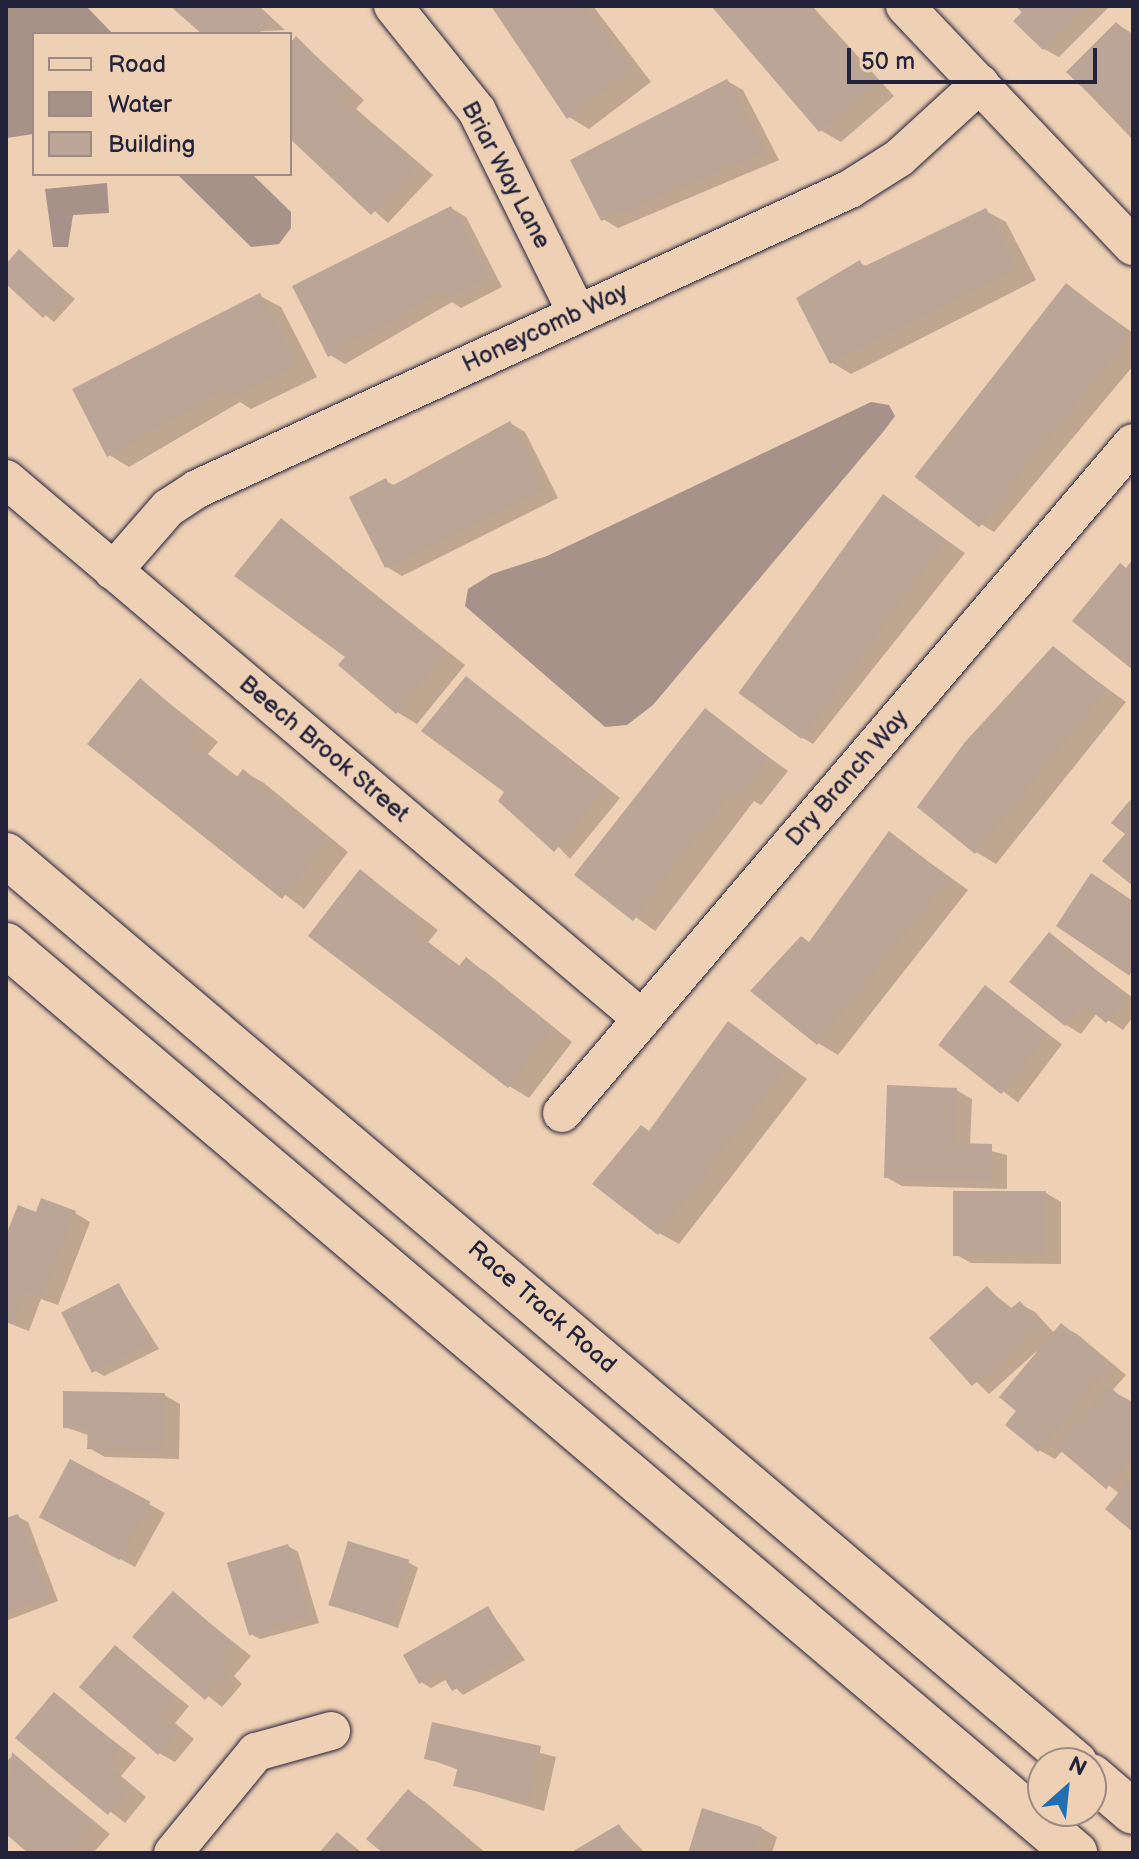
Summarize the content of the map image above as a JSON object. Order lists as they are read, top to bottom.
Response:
{
  "streets": {
    "main road": ["Race Track Road"],
    "street": [
      "Briar Way Lane",
      "Honeycomb Way",
      "Beech Brook Street",
      "Dry Branch Way"
    ]
  },
  "crossings": [
    ["Briar Way Lane", "Honeycomb Way"],
    ["Honeycomb Way", "Beech Brook Street"],
    ["Beech Brook Street", "Dry Branch Way"]
  ],
  "legend": ["Road", "Water", "Building"],
  "scale_bar": "50 m",
  "north": "top right"
}
